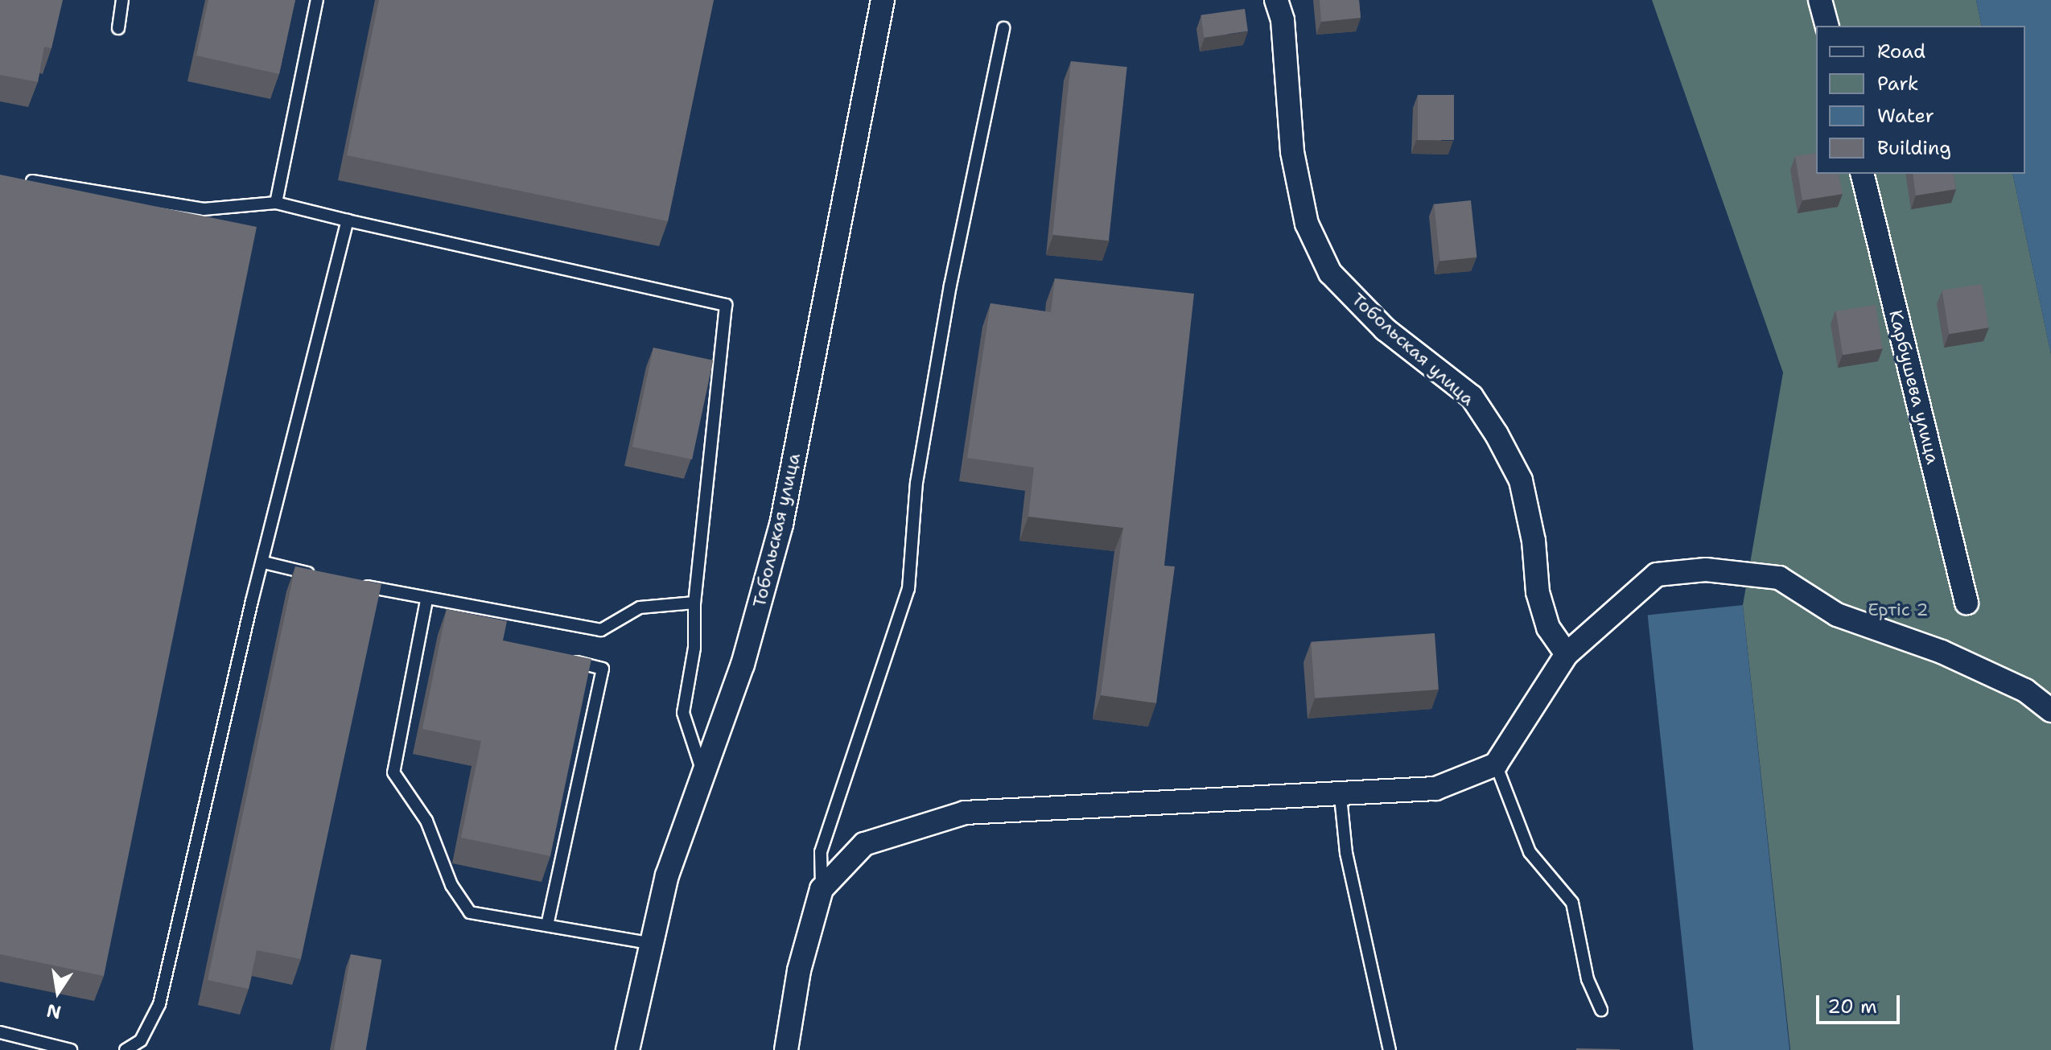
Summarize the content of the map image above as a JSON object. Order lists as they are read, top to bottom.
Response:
{
  "streets": {
    "street": ["Тобольская улица", "Карбушева улица"]
  },
  "parks": ["Ертіс 2"],
  "legend": [
    "Road",
    "Park",
    "Water",
    "Building"
  ],
  "scale_bar": "20 m",
  "north": "bottom"
}
